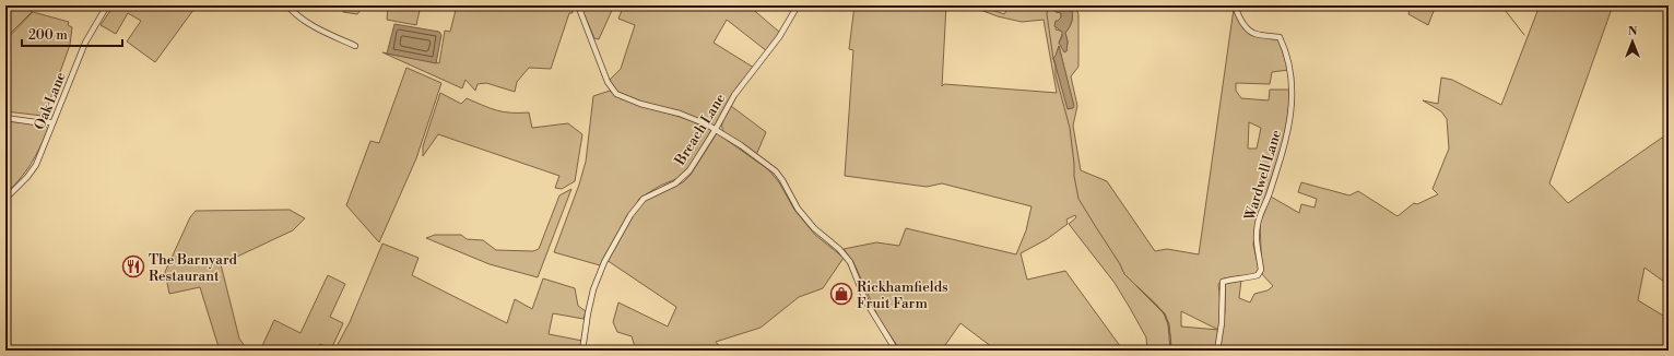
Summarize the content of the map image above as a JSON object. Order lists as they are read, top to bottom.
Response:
{
  "streets": {
    "street": ["Oak Lane", "Breach Lane", "Wardwell Lane"]
  },
  "places": {
    "restaurant": ["The Barnyard Restaurant"],
    "shop": ["Rickhamfields Fruit Farm"]
  },
  "scale_bar": "200 m",
  "north": "top"
}
